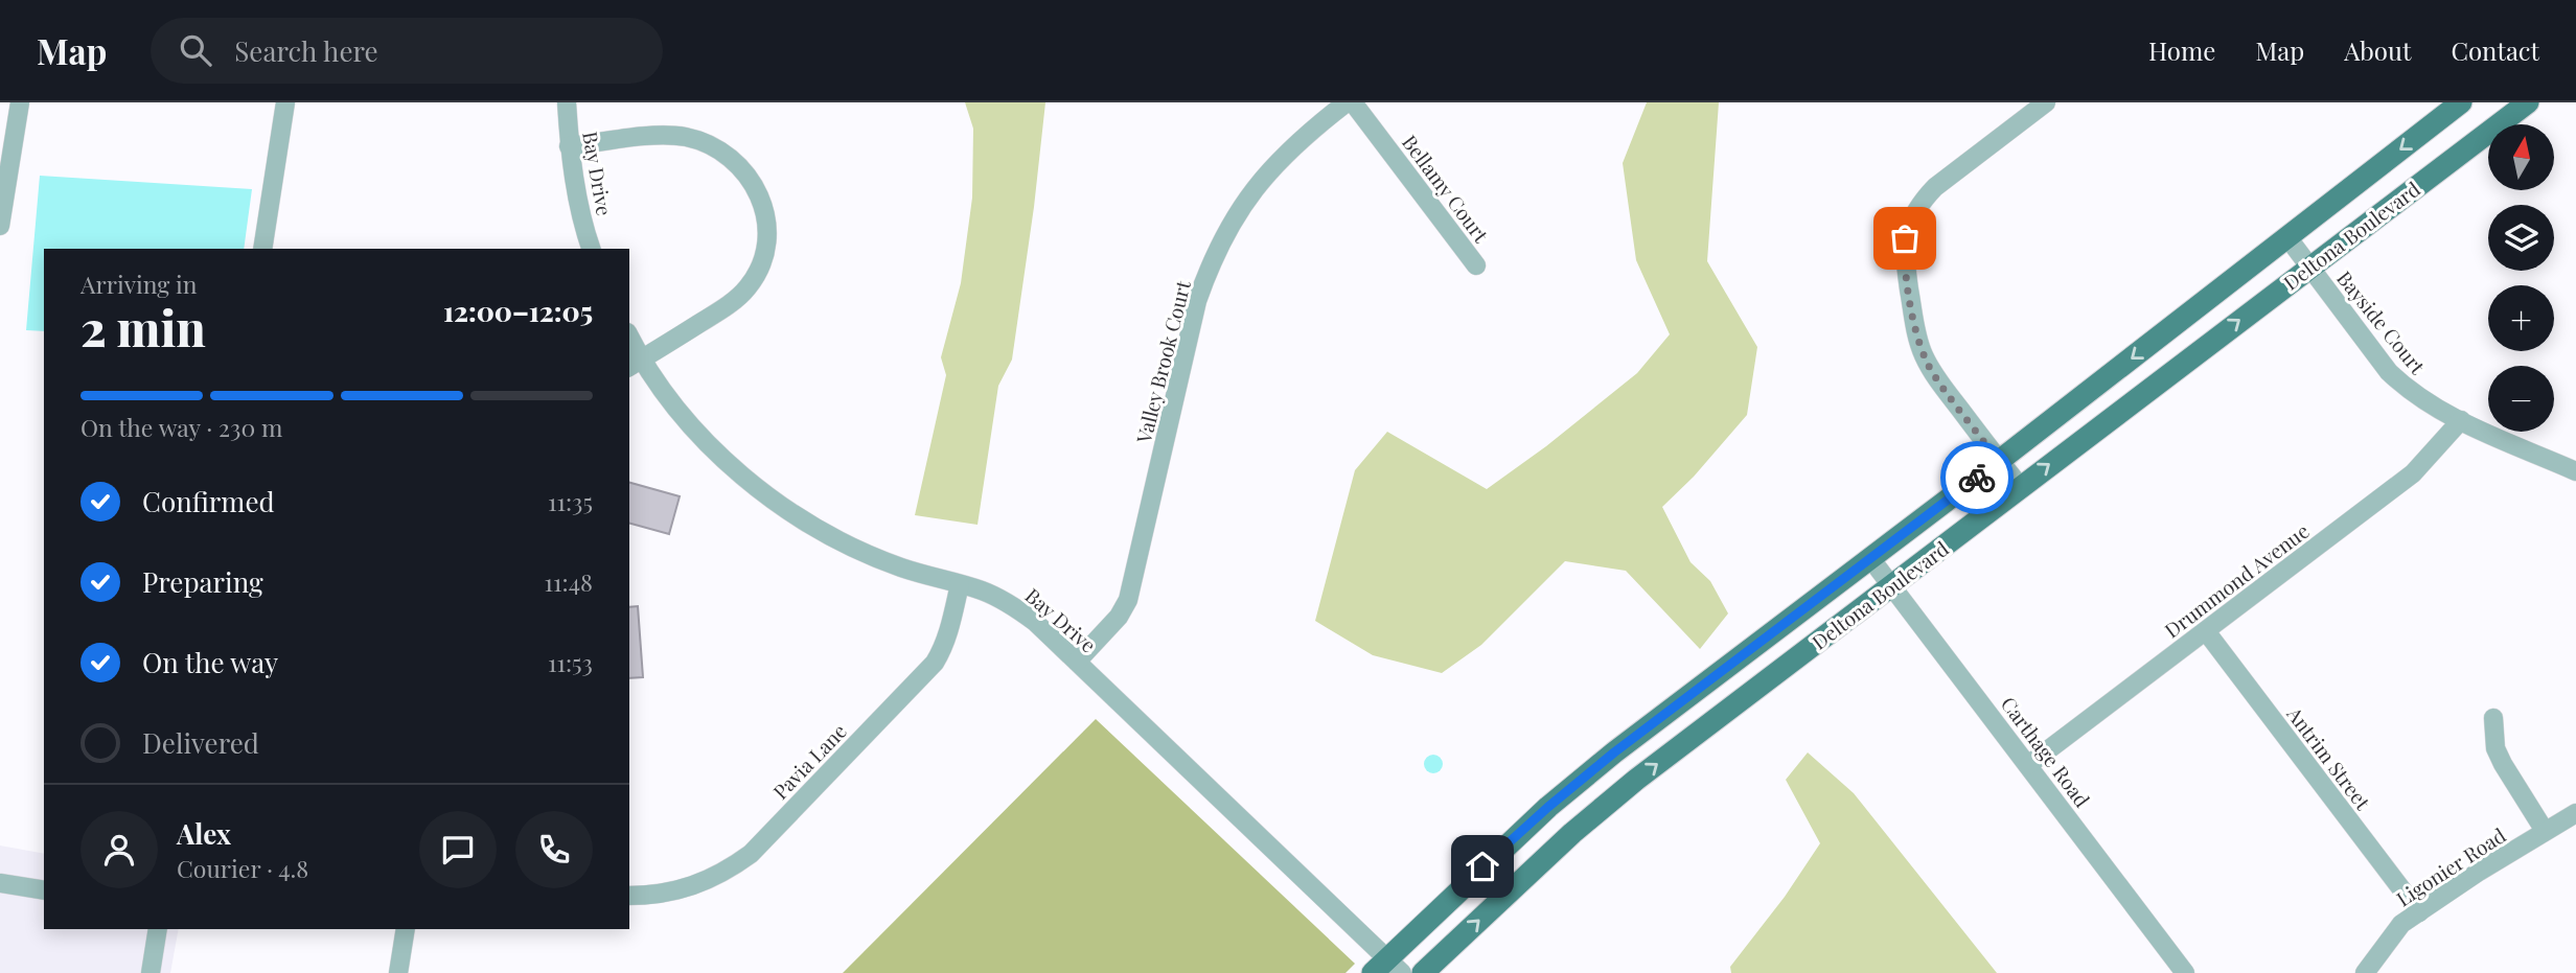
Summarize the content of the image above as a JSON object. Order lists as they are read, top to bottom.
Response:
{
  "streets": {
    "main road": ["Deltona Boulevard"],
    "street": [
      "Bay Drive",
      "Bellamy Court",
      "Bayside Court",
      "Valley Brook Court",
      "Drummond Avenue",
      "Carthage Road",
      "Antrim Street",
      "Pavia Lane",
      "Ligonier Road"
    ]
  },
  "crossings": [
    ["Bay Drive", "Deltona Boulevard"],
    ["Bay Drive", "Valley Brook Court"],
    ["Bay Drive", "Pavia Lane"],
    ["Deltona Boulevard", "Bayside Court"],
    ["Deltona Boulevard", "Carthage Road"],
    ["Bayside Court", "Drummond Avenue"],
    ["Drummond Avenue", "Carthage Road"],
    ["Drummond Avenue", "Antrim Street"],
    ["Antrim Street", "Ligonier Road"]
  ],
  "north": "top",
  "page": {
    "header": "Map",
    "search": "Search here",
    "nav": [
      "Home",
      "Map",
      "About",
      "Contact"
    ],
    "map_buttons": ["+", "−"],
    "heading": ["2 min", "Arriving in", "12:00–12:05"],
    "panel": ["Alex", "Courier · 4.8"],
    "bar": "On the way · 230 m",
    "list": [
      ["Confirmed", "11:35"],
      ["Preparing", "11:48"],
      ["On the way", "11:53"],
      "Delivered"
    ]
  }
}
